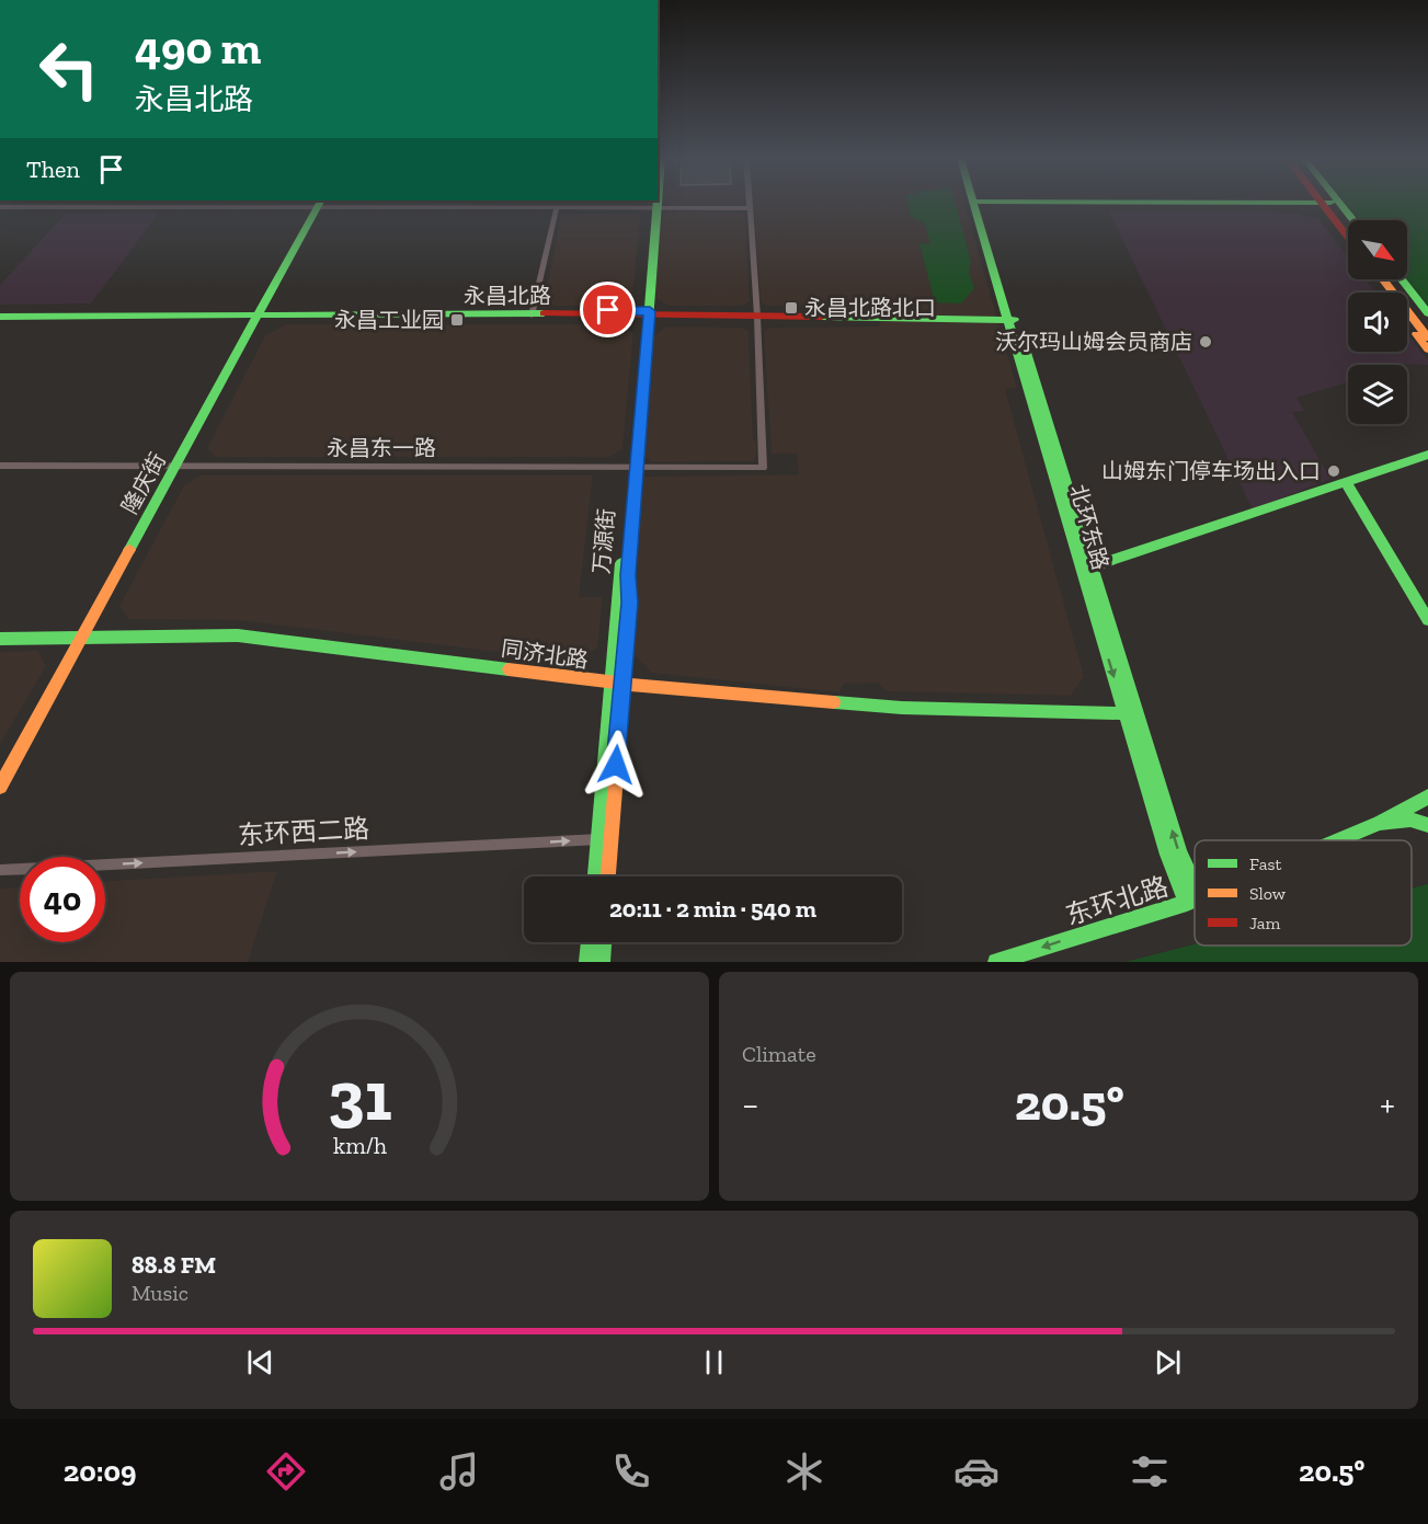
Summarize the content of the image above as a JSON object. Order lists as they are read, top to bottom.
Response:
{
  "streets": {
    "main road": [
      "永昌北路",
      "隆庆街",
      "北环东路",
      "万源街",
      "同济北路",
      "东环北路"
    ],
    "street": ["永昌东一路", "东环西二路"]
  },
  "crossings": [
    ["永昌北路", "永昌东一路"],
    ["永昌北路", "隆庆街"],
    ["永昌北路", "北环东路"],
    ["永昌北路", "万源街"],
    ["永昌东一路", "隆庆街"],
    ["永昌东一路", "万源街"],
    ["隆庆街", "同济北路"],
    ["北环东路", "同济北路"],
    ["北环东路", "东环北路"],
    ["万源街", "同济北路"],
    ["万源街", "东环西二路"]
  ],
  "one_way": ["东环西二路", "东环北路"],
  "places": {
    "transit": ["永昌北路北口", "永昌工业园"],
    "other": ["沃尔玛山姆会员商店", "山姆东门停车场出入口"]
  },
  "legend": ["Fast", "Slow", "Jam"],
  "north": "bottom right",
  "page": {
    "turn": ["490 m", "永昌北路"],
    "then": "Then",
    "limit": "40",
    "trip": "20:11 · 2 min · 540 m",
    "tile": "Climate",
    "heat": ["−", "20.5°", "+"],
    "song": ["88.8 FM", "Music"],
    "tabs": ["20:09", "20.5°"],
    "gauge": ["31", "km/h"]
  }
}
